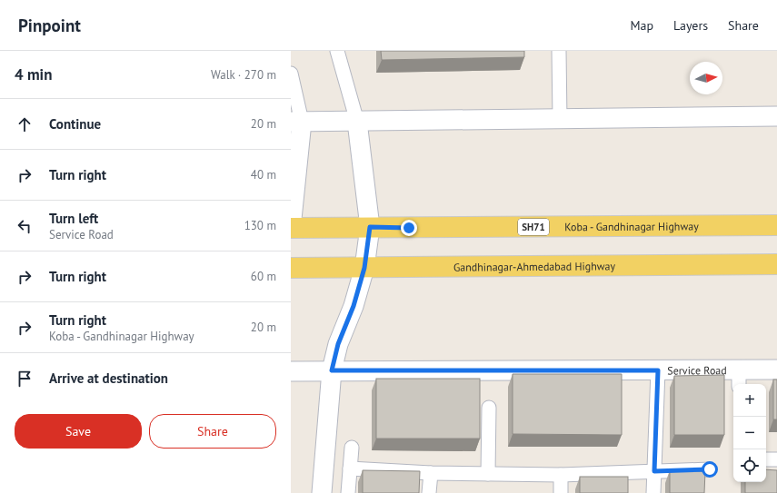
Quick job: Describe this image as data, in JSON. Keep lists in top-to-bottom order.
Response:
{
  "streets": {
    "main road": ["Koba - Gandhinagar Highway", "SH71", "Gandhinagar-Ahmedabad Highway"],
    "street": ["Service Road"]
  },
  "north": "right",
  "page": {
    "header": "Pinpoint",
    "nav": ["Map", "Layers", "Share"],
    "heading": ["4 min", "Walk · 270 m"],
    "list": [
      ["Continue", "20 m"],
      ["Turn right", "40 m"],
      ["Turn left", "Service Road", "130 m"],
      ["Turn right", "60 m"],
      ["Turn right", "Koba - Gandhinagar Highway", "20 m"],
      "Arrive at destination"
    ],
    "map_buttons": ["+", "−"],
    "buttons": ["Save", "Share"]
  }
}
